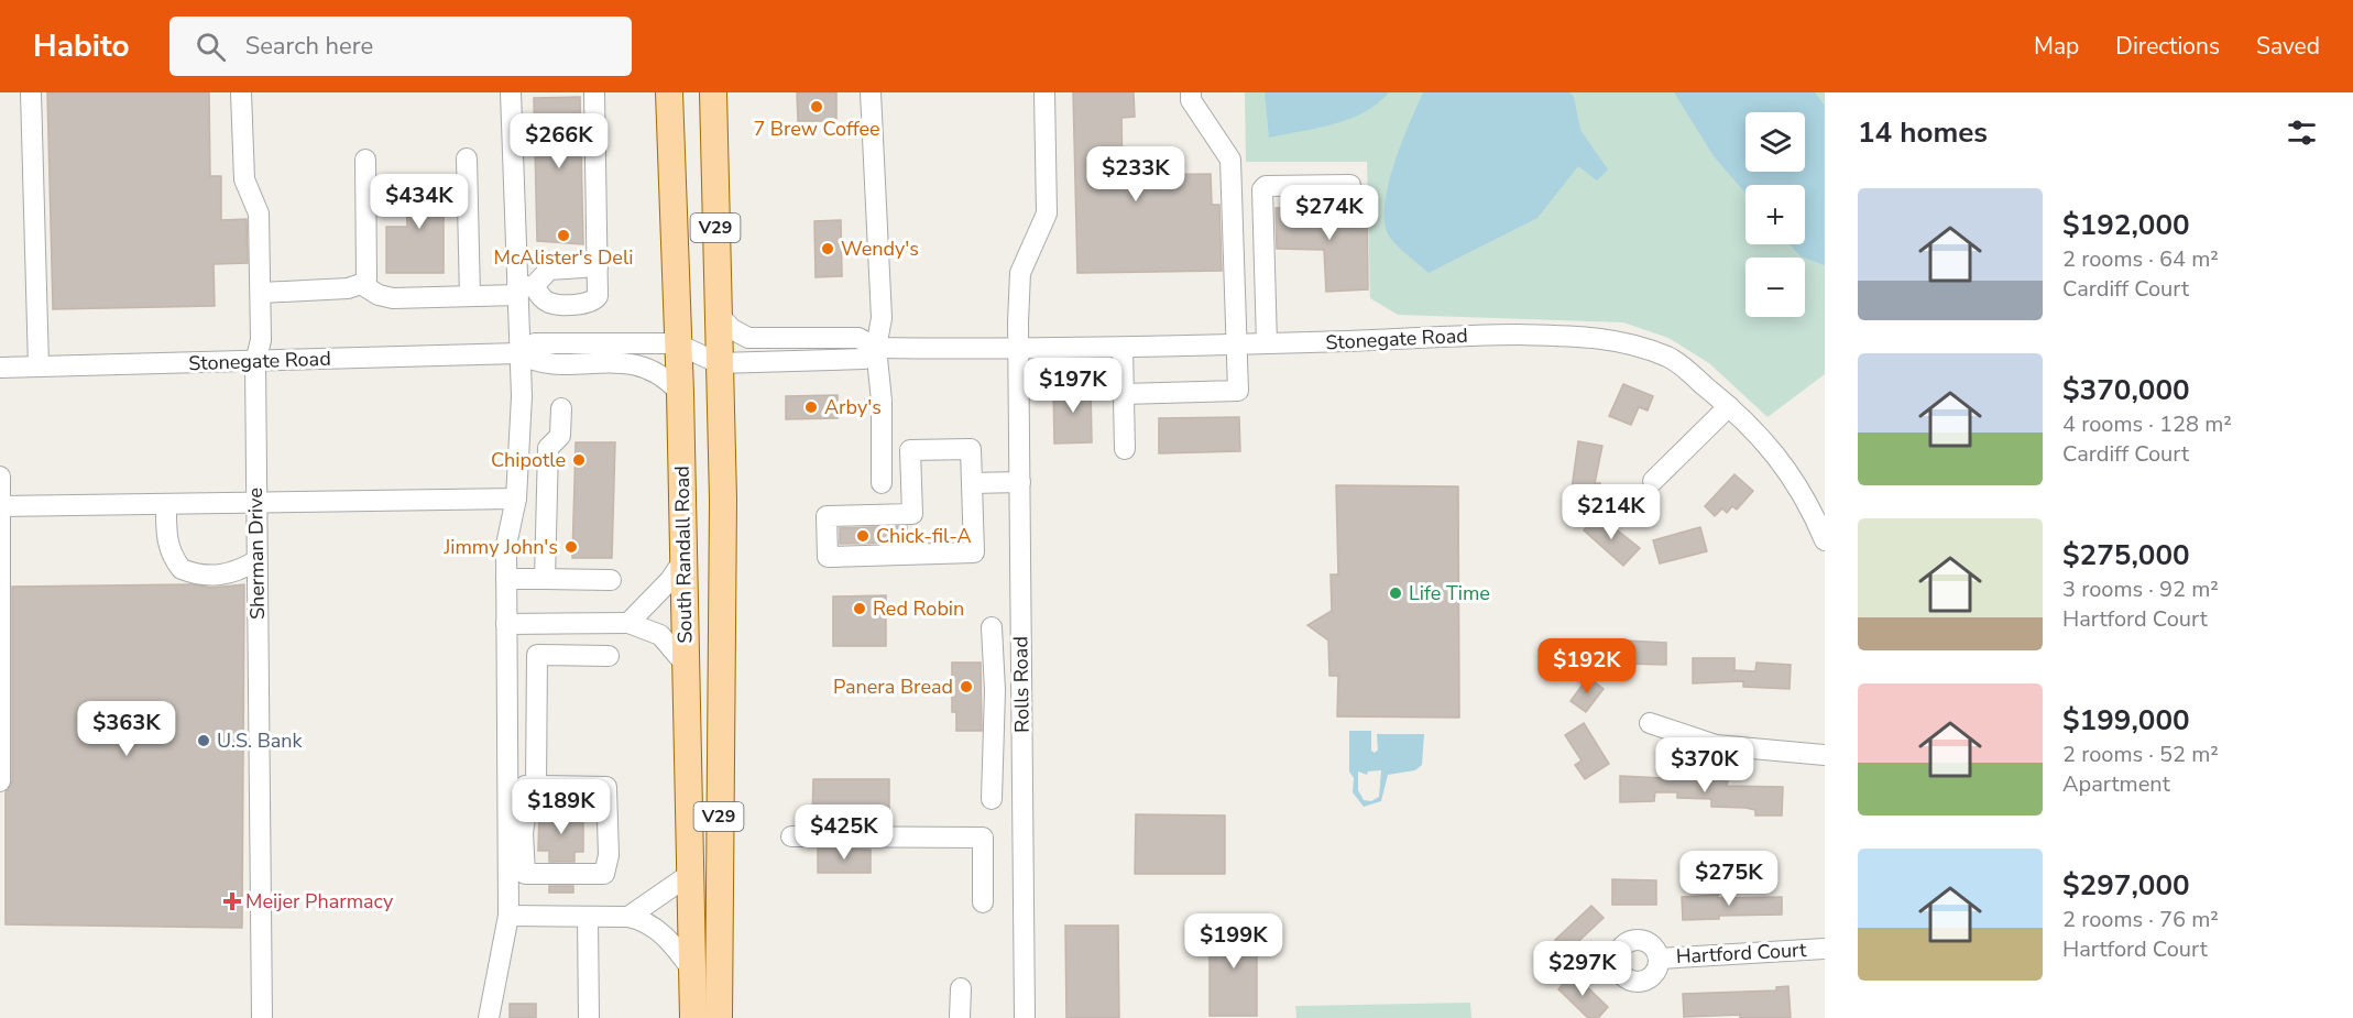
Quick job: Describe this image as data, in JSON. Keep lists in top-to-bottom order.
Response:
{
  "streets": {
    "main road": ["V29", "South Randall Road"],
    "street": [
      "Stonegate Road",
      "Sherman Drive",
      "Rolls Road",
      "Hartford Court"
    ]
  },
  "crossings": [
    ["Stonegate Road", "Sherman Drive"],
    ["Stonegate Road", "South Randall Road"],
    ["Stonegate Road", "Rolls Road"]
  ],
  "places": {
    "other": [
      "7 Brew Coffee",
      "McAlister's Deli",
      "Wendy's",
      "Arby's",
      "Chipotle",
      "Chick-fil-A",
      "Jimmy John's",
      "Life Time",
      "Red Robin",
      "Panera Bread",
      "U.S. Bank"
    ],
    "health": ["Meijer Pharmacy"]
  },
  "page": {
    "header": "Habito",
    "search": "Search here",
    "nav": ["Map", "Directions", "Saved"],
    "heading": "14 homes",
    "map_buttons": ["+", "−"],
    "price": [
      "$266K",
      "$233K",
      "$434K",
      "$274K",
      "$197K",
      "$214K",
      "$192K",
      "$363K",
      "$370K",
      "$189K",
      "$425K",
      "$275K",
      "$199K",
      "$297K"
    ],
    "list": [
      {
        "name": "$192,000",
        "note": "2 rooms · 64 m² · Cardiff Court"
      },
      {
        "name": "$370,000",
        "note": "4 rooms · 128 m² · Cardiff Court"
      },
      {
        "name": "$275,000",
        "note": "3 rooms · 92 m² · Hartford Court"
      },
      {
        "name": "$199,000",
        "note": "2 rooms · 52 m² · Apartment"
      },
      {
        "name": "$297,000",
        "note": "2 rooms · 76 m² · Hartford Court"
      }
    ]
  }
}
